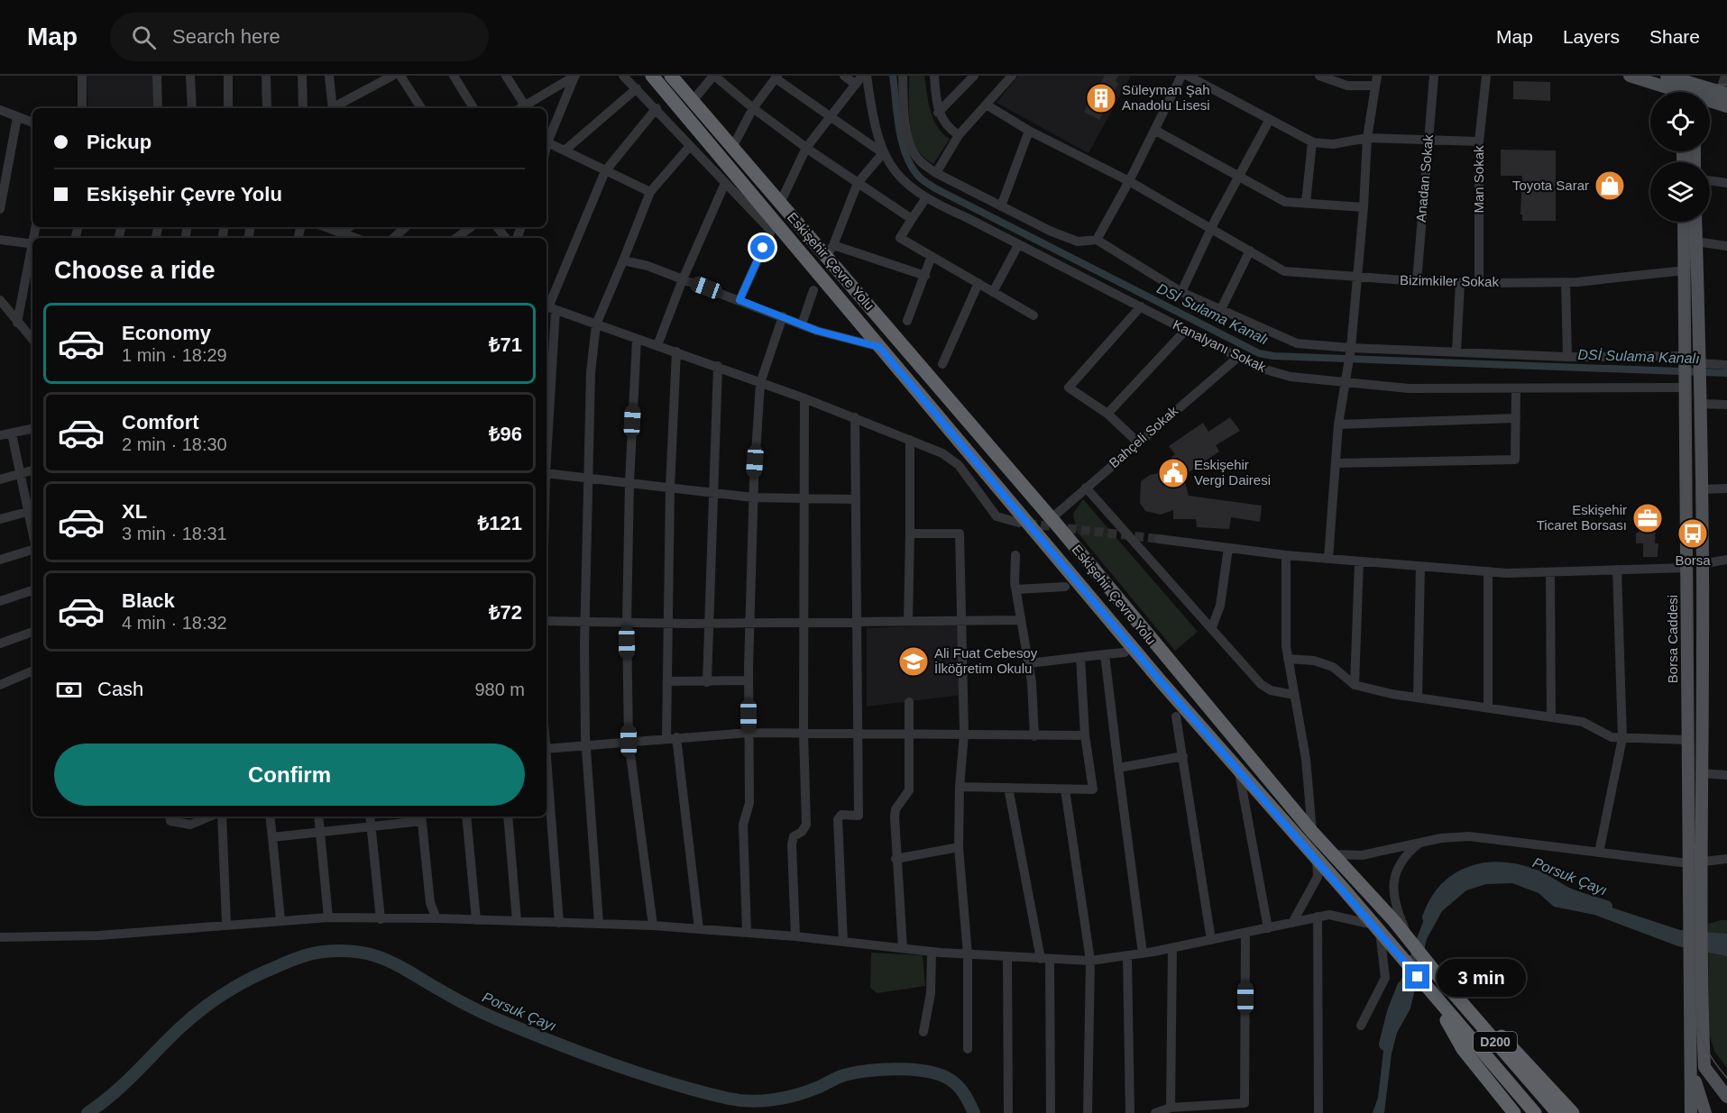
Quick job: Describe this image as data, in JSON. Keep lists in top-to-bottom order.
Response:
{
  "streets": {
    "highway": ["Eskişehir Çevre Yolu", "D200"],
    "main road": ["Borsa Caddesi"],
    "street": [
      "Anadan Sokak",
      "Man Sokak",
      "Bizimkiler Sokak",
      "Kanalyanı Sokak",
      "Bahçeli Sokak"
    ]
  },
  "crossings": [
    ["Anadan Sokak", "Bizimkiler Sokak"],
    ["Man Sokak", "Bizimkiler Sokak"],
    ["Eskişehir Çevre Yolu", "Bahçeli Sokak"],
    ["Bizimkiler Sokak", "Borsa Caddesi"],
    ["Kanalyanı Sokak", "Bahçeli Sokak"],
    ["Kanalyanı Sokak", "Borsa Caddesi"]
  ],
  "water": ["DSİ Sulama Kanalı", "Porsuk Çayı"],
  "places": {
    "building": ["Süleyman Şah Anadolu Lisesi"],
    "shop": ["Toyota Sarar"],
    "public building": ["Eskişehir Vergi Dairesi"],
    "office": ["Eskişehir Ticaret Borsası"],
    "bus stop": ["Borsa"],
    "school or university": ["Ali Fuat Cebesoy İlköğretim Okulu"]
  },
  "page": {
    "header": "Map",
    "search": "Search here",
    "nav": ["Map", "Layers", "Share"],
    "banner": ["Pickup", "Eskişehir Çevre Yolu"],
    "heading": "Choose a ride",
    "list": [
      {
        "name": "Economy",
        "note": "1 min · 18:29",
        "value": "₺71"
      },
      {
        "name": "Comfort",
        "note": "2 min · 18:30",
        "value": "₺96"
      },
      {
        "name": "XL",
        "note": "3 min · 18:31",
        "value": "₺121"
      },
      {
        "name": "Black",
        "note": "4 min · 18:32",
        "value": "₺72"
      }
    ],
    "pay": ["Cash", "980 m"],
    "buttons": "Confirm",
    "bubble": "3 min"
  }
}
